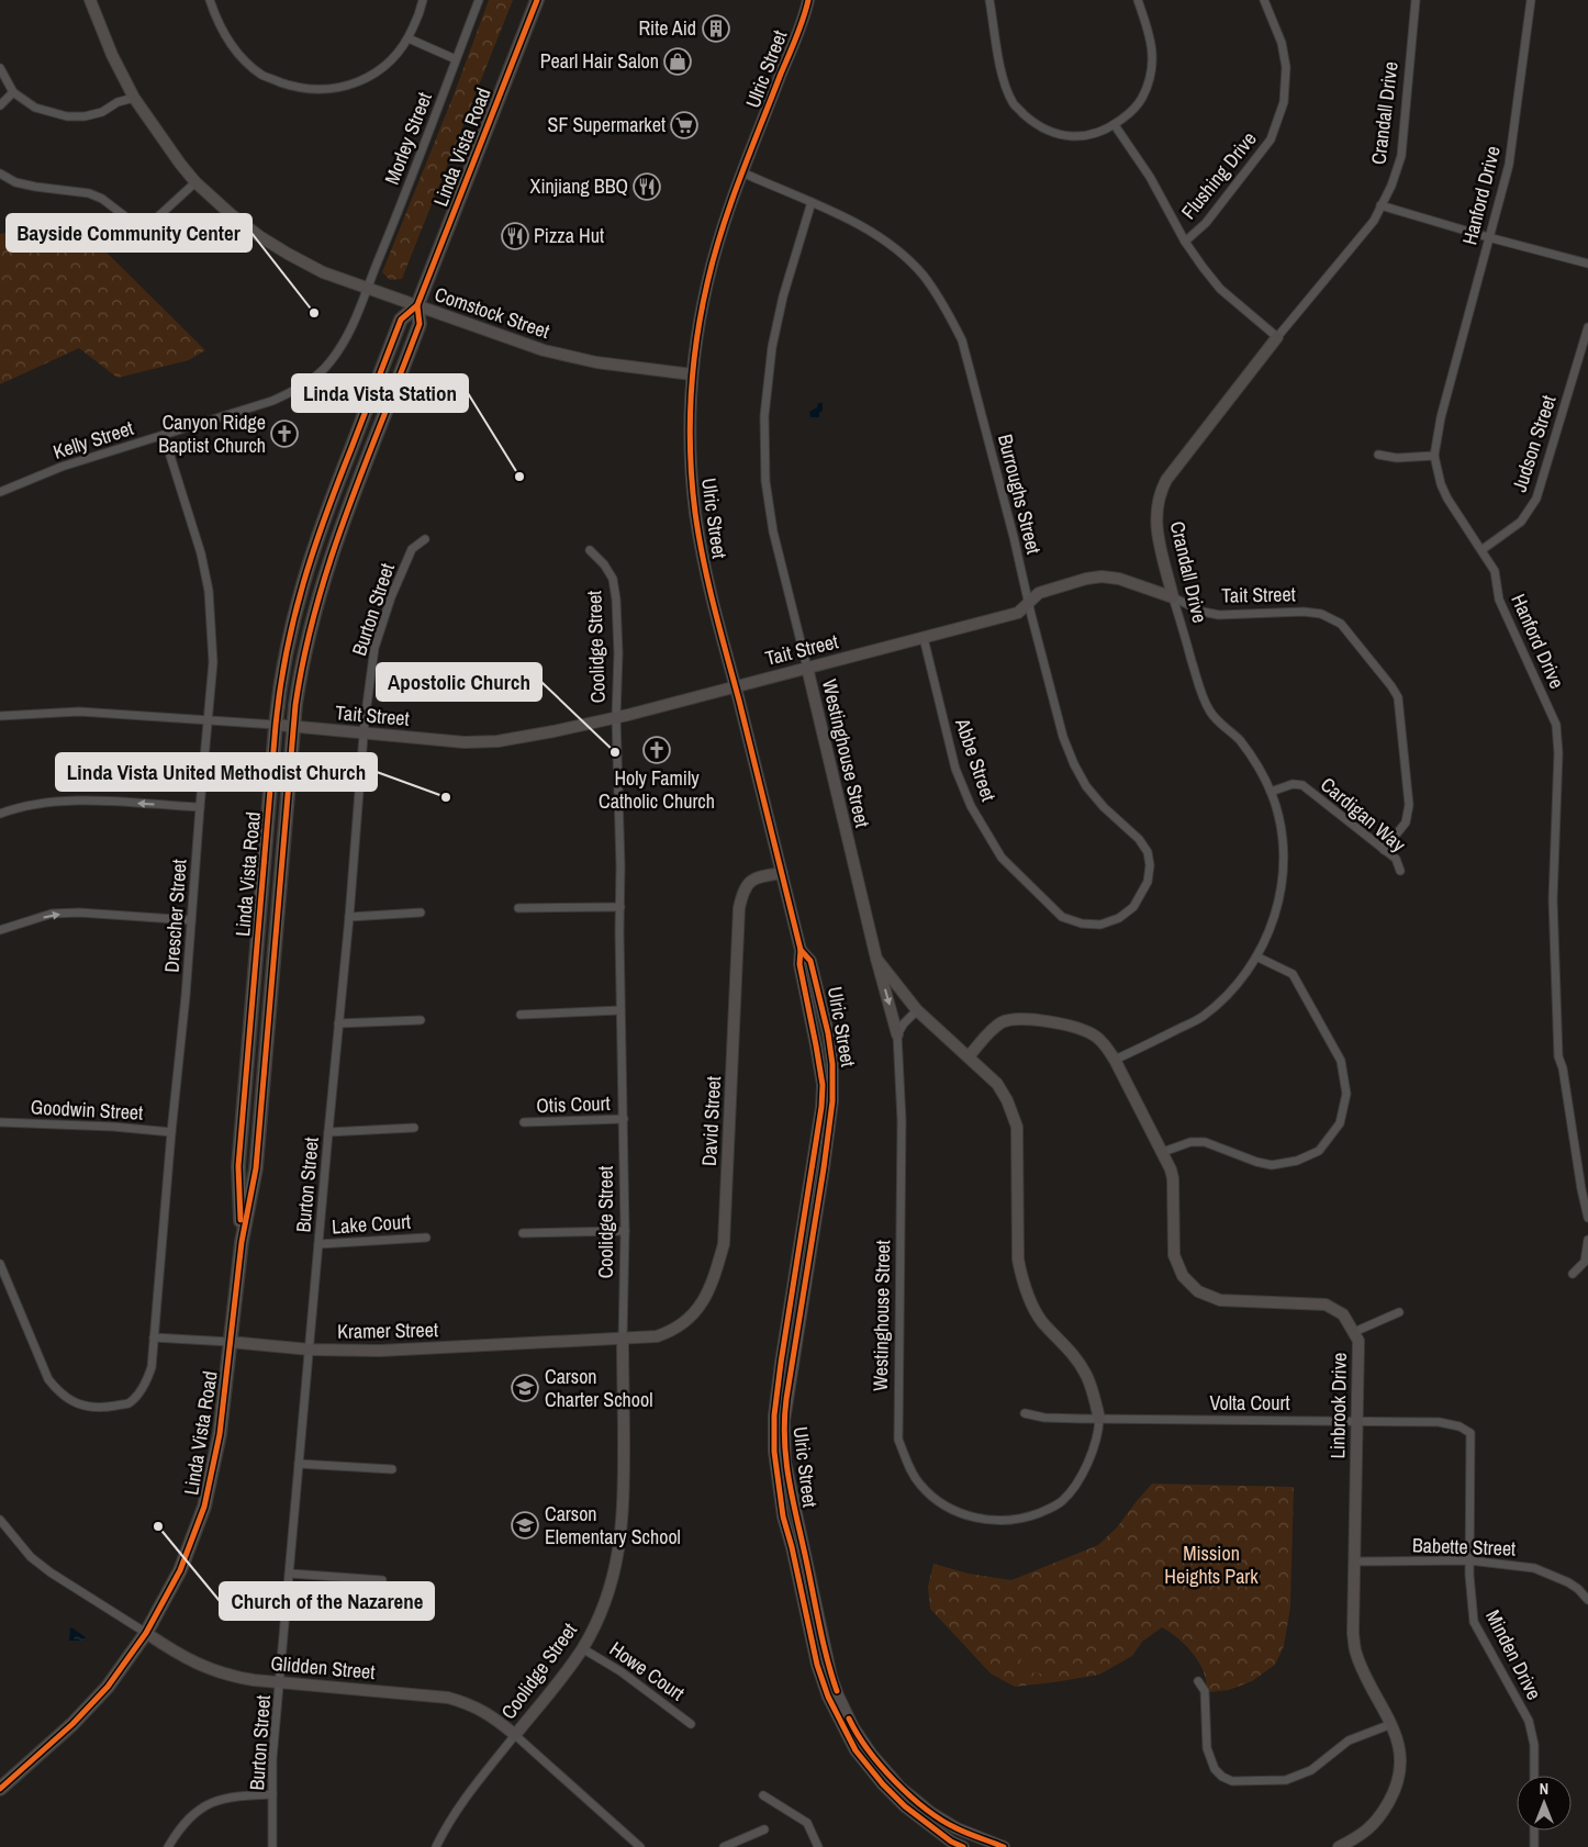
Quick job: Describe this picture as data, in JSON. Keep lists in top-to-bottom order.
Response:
{
  "streets": {
    "main road": ["Linda Vista Road"],
    "street": [
      "Ulric Street",
      "Crandall Drive",
      "Morley Street",
      "Flushing Drive",
      "Hanford Drive",
      "Comstock Street",
      "Kelly Street",
      "Judson Street",
      "Burroughs Street",
      "Tait Street",
      "Burton Street",
      "Coolidge Street",
      "Westinghouse Street",
      "Abbe Street",
      "Cardigan Way",
      "Drescher Street",
      "Otis Court",
      "Goodwin Street",
      "David Street",
      "Lake Court",
      "Kramer Street",
      "Volta Court",
      "Linbrook Drive",
      "Babette Street",
      "Minden Drive",
      "Glidden Street",
      "Howe Court"
    ]
  },
  "crossings": [
    ["Ulric Street", "Comstock Street"],
    ["Ulric Street", "Burroughs Street"],
    ["Ulric Street", "Tait Street"],
    ["Ulric Street", "David Street"],
    ["Crandall Drive", "Tait Street"],
    ["Crandall Drive", "Cardigan Way"],
    ["Crandall Drive", "Linbrook Drive"],
    ["Morley Street", "Comstock Street"],
    ["Morley Street", "Kelly Street"],
    ["Linda Vista Road", "Comstock Street"],
    ["Linda Vista Road", "Tait Street"],
    ["Linda Vista Road", "Kramer Street"],
    ["Linda Vista Road", "Glidden Street"],
    ["Hanford Drive", "Judson Street"],
    ["Comstock Street", "Kelly Street"],
    ["Kelly Street", "Drescher Street"],
    ["Burroughs Street", "Tait Street"],
    ["Burroughs Street", "Westinghouse Street"],
    ["Burroughs Street", "Abbe Street"],
    ["Tait Street", "Burton Street"],
    ["Tait Street", "Coolidge Street"],
    ["Tait Street", "Westinghouse Street"],
    ["Tait Street", "Abbe Street"],
    ["Tait Street", "Cardigan Way"],
    ["Tait Street", "Drescher Street"],
    ["Burton Street", "Lake Court"],
    ["Burton Street", "Kramer Street"],
    ["Burton Street", "Glidden Street"],
    ["Coolidge Street", "Otis Court"],
    ["Coolidge Street", "David Street"],
    ["Coolidge Street", "Kramer Street"],
    ["Coolidge Street", "Glidden Street"],
    ["Coolidge Street", "Howe Court"],
    ["Westinghouse Street", "Volta Court"],
    ["Drescher Street", "Goodwin Street"],
    ["Drescher Street", "Kramer Street"],
    ["David Street", "Kramer Street"],
    ["Volta Court", "Linbrook Drive"],
    ["Volta Court", "Minden Drive"],
    ["Linbrook Drive", "Babette Street"],
    ["Babette Street", "Minden Drive"]
  ],
  "parks": ["Mission Heights Park"],
  "places": {
    "building": ["Rite Aid"],
    "shop": ["Pearl Hair Salon"],
    "supermarket": ["SF Supermarket"],
    "restaurant": ["Xinjiang BBQ", "Pizza Hut"],
    "other": [
      "Bayside Community Center",
      "Linda Vista Station",
      "Apostolic Church",
      "Linda Vista United Methodist Church",
      "Church of the Nazarene"
    ],
    "church": ["Canyon Ridge Baptist Church", "Holy Family Catholic Church"],
    "school or university": ["Carson Charter School", "Carson Elementary School"]
  },
  "north": "top"
}
